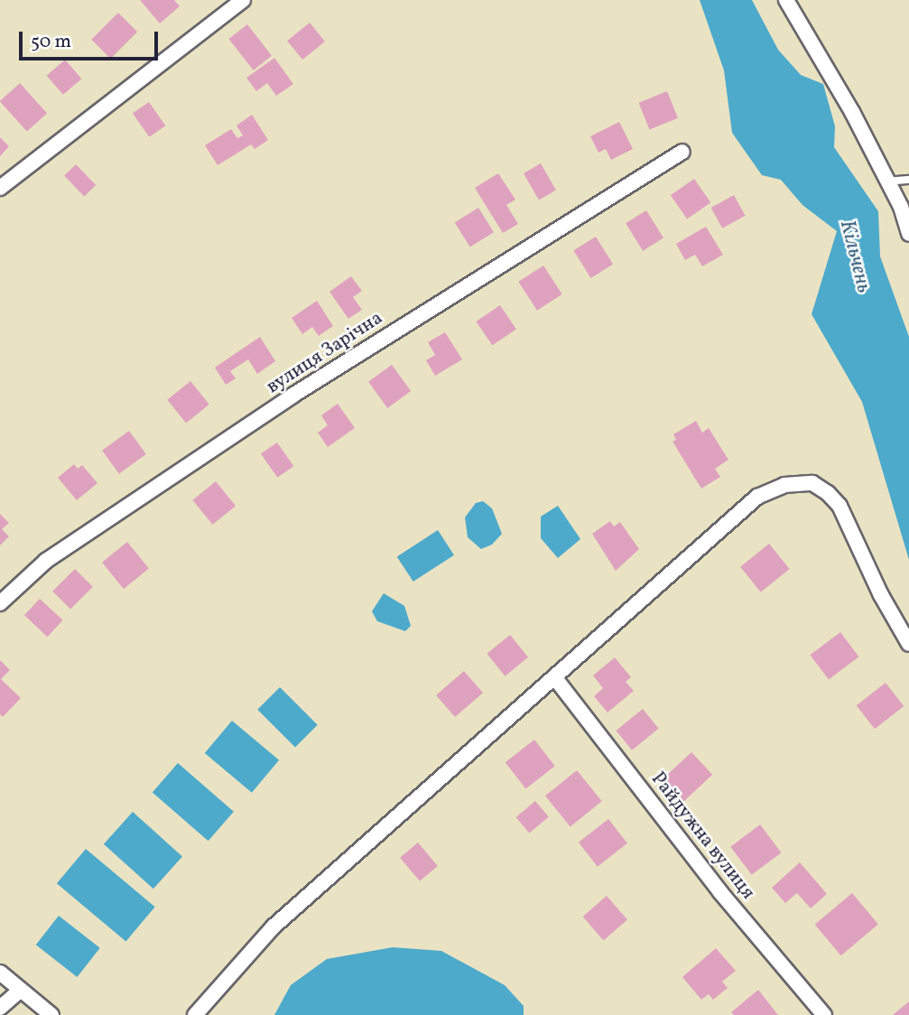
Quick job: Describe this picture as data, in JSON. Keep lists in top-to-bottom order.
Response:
{
  "streets": {
    "street": ["вулиця Зарічна", "Райдужна вулиця"]
  },
  "water": ["Кільчень"],
  "scale_bar": "50 m"
}
